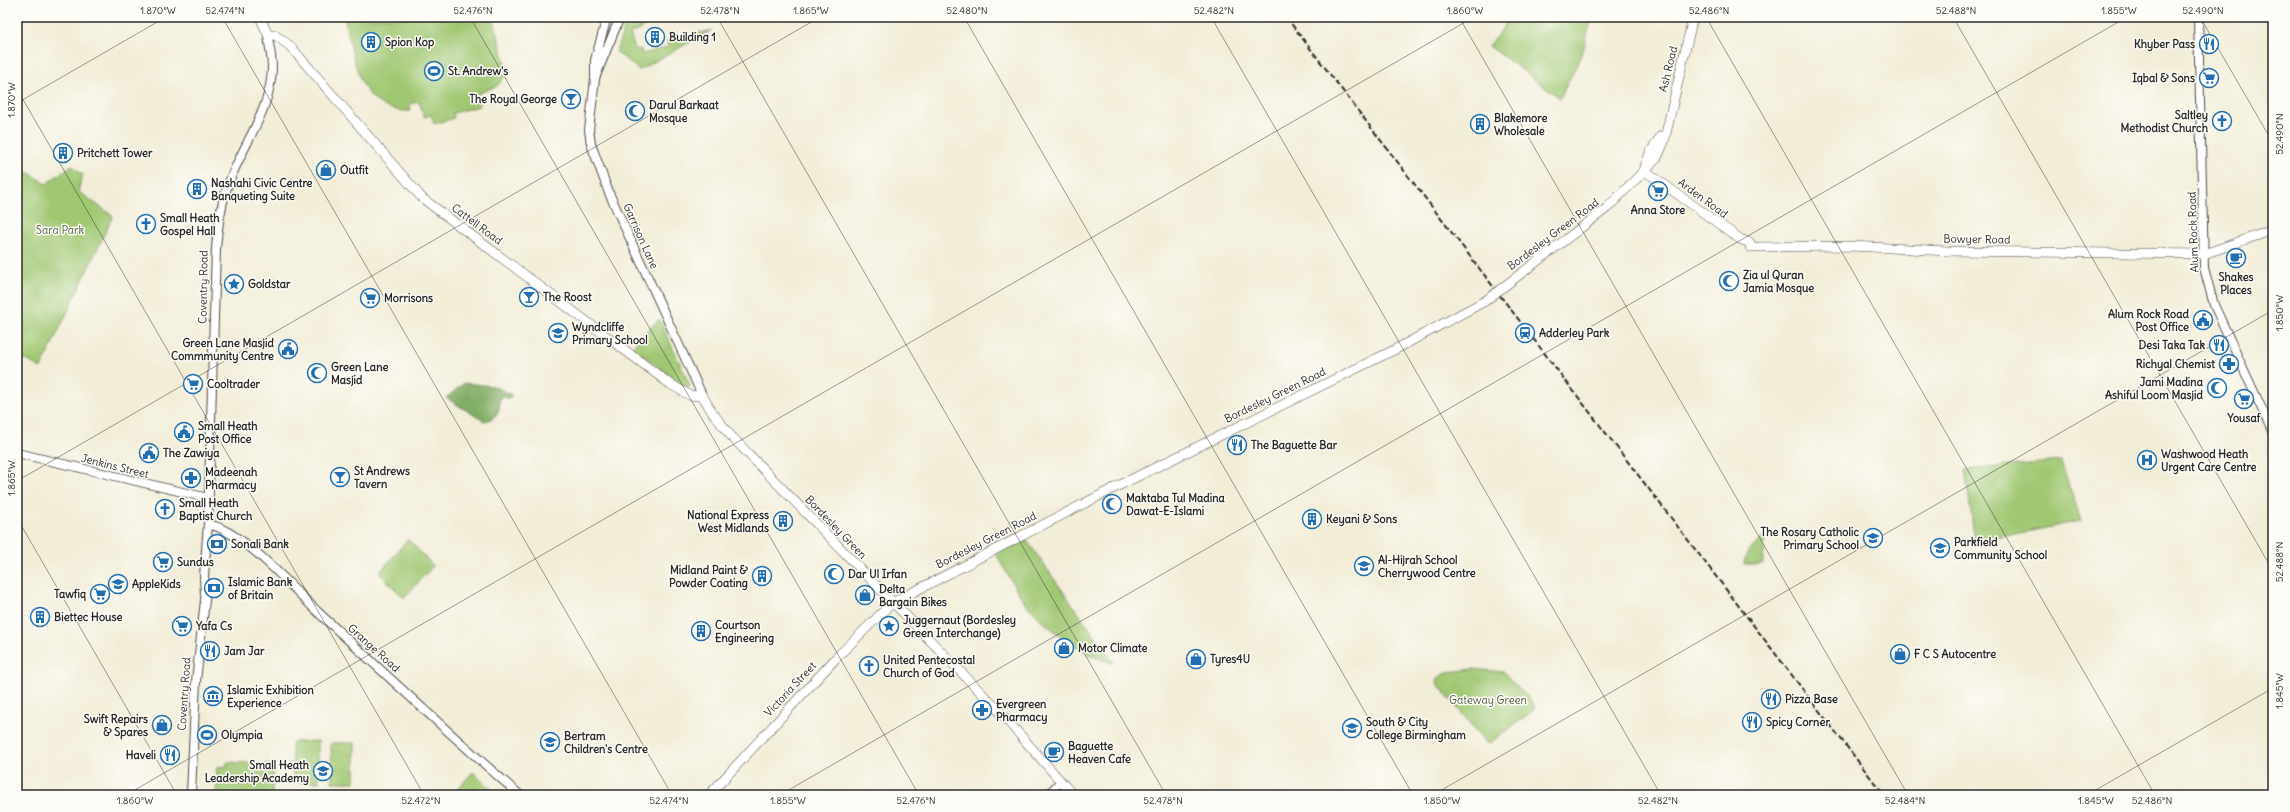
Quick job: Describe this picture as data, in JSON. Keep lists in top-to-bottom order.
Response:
{
  "streets": {
    "main road": [
      "Ash Road",
      "Arden Road",
      "Cattell Road",
      "Bordesley Green Road",
      "Bowyer Road",
      "Coventry Road",
      "Bordesley Green",
      "Victoria Street"
    ],
    "street": [
      "Alum Rock Road",
      "Garrison Lane",
      "Jenkins Street",
      "Grange Road"
    ]
  },
  "crossings": [
    ["Ash Road", "Arden Road"],
    ["Ash Road", "Bordesley Green Road"],
    ["Arden Road", "Bordesley Green Road"],
    ["Arden Road", "Bowyer Road"],
    ["Cattell Road", "Garrison Lane"],
    ["Cattell Road", "Coventry Road"],
    ["Cattell Road", "Bordesley Green"],
    ["Alum Rock Road", "Bowyer Road"],
    ["Bordesley Green Road", "Bordesley Green"],
    ["Bordesley Green Road", "Victoria Street"],
    ["Garrison Lane", "Bordesley Green"],
    ["Coventry Road", "Jenkins Street"],
    ["Coventry Road", "Grange Road"],
    ["Bordesley Green", "Victoria Street"]
  ],
  "parks": ["Sara Park", "Gateway Green"],
  "places": {
    "building": [
      "Building 1",
      "Spion Kop",
      "Blakemore Wholesale",
      "Pritchett Tower",
      "Nashahi Civic Centre Banqueting Suite",
      "Keyani & Sons",
      "National Express West Midlands",
      "Midland Paint & Powder Coating",
      "Biettec House",
      "Courtson Engineering"
    ],
    "restaurant": [
      "Khyber Pass",
      "Desi Taka Tak",
      "The Baguette Bar",
      "Jam Jar",
      "Pizza Base",
      "Spicy Corner",
      "Haveli"
    ],
    "sports": ["St. Andrew's", "Olympia"],
    "supermarket": [
      "Iqbal & Sons",
      "Anna Store",
      "Morrisons",
      "Cooltrader",
      "Yousaf",
      "Sundus",
      "Tawfiq",
      "Yafa Cs"
    ],
    "bar": ["The Royal George", "The Roost", "St Andrews Tavern"],
    "mosque": [
      "Darul Barkaat Mosque",
      "Zia ul Quran Jamia Mosque",
      "Green Lane Masjid",
      "Jami Madina Ashiful Loom Masjid",
      "Maktaba Tul Madina Dawat-E-Islami",
      "Dar Ul Irfan"
    ],
    "church": [
      "Saltley Methodist Church",
      "Small Heath Gospel Hall",
      "Small Heath Baptist Church",
      "United Pentecostal Church of God"
    ],
    "shop": [
      "Outfit",
      "Delta Bargain Bikes",
      "Motor Climate",
      "F C S Autocentre",
      "Tyres4U",
      "Swift Repairs & Spares"
    ],
    "cafe": ["Shakes Places", "Baguette Heaven Cafe"],
    "place": ["Goldstar", "Juggernaut (Bordesley Green Interchange)"],
    "public building": [
      "Alum Rock Road Post Office",
      "Green Lane Masjid Commmunity Centre",
      "Small Heath Post Office",
      "The Zawiya"
    ],
    "school or university": [
      "Wyndcliffe Primary School",
      "The Rosary Catholic Primary School",
      "Parkfield Community School",
      "Al-Hijrah School Cherrywood Centre",
      "AppleKids",
      "South & City College Birmingham",
      "Bertram Children's Centre",
      "Small Heath Leadership Academy"
    ],
    "station": ["Adderley Park"],
    "pharmacy": ["Richyal Chemist", "Madeenah Pharmacy", "Evergreen Pharmacy"],
    "hospital": ["Washwood Heath Urgent Care Centre"],
    "bank": ["Sonali Bank", "Islamic Bank of Britain"],
    "museum": ["Islamic Exhibition Experience"]
  },
  "coordinates": [
    "1.870°W",
    "52.474°N",
    "52.476°N",
    "52.478°N",
    "1.865°W",
    "52.480°N",
    "52.482°N",
    "1.860°W",
    "52.486°N",
    "52.488°N",
    "1.855°W",
    "52.490°N",
    "1.850°W",
    "1.845°W",
    "52.472°N",
    "52.484°N"
  ]
}
